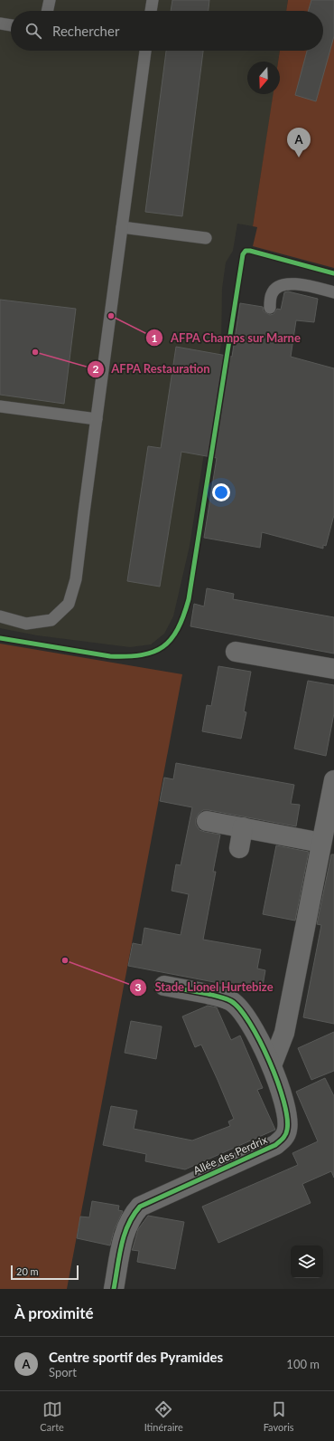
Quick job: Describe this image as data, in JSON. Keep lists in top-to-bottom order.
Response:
{
  "streets": {
    "street": ["Allée des Perdrix"]
  },
  "places": ["AFPA Champs sur Marne", "AFPA Restauration", "Stade Lionel Hurtebize"],
  "scale_bar": "20 m",
  "north": "bottom",
  "page": {
    "search": "Rechercher",
    "pins": "A",
    "scale": "20 m",
    "heading": "À proximité",
    "list": [
      {
        "mark": "A",
        "name": "Centre sportif des Pyramides",
        "note": "Sport",
        "value": "100 m"
      }
    ],
    "nav": ["Carte", "Itinéraire", "Favoris"]
  }
}
